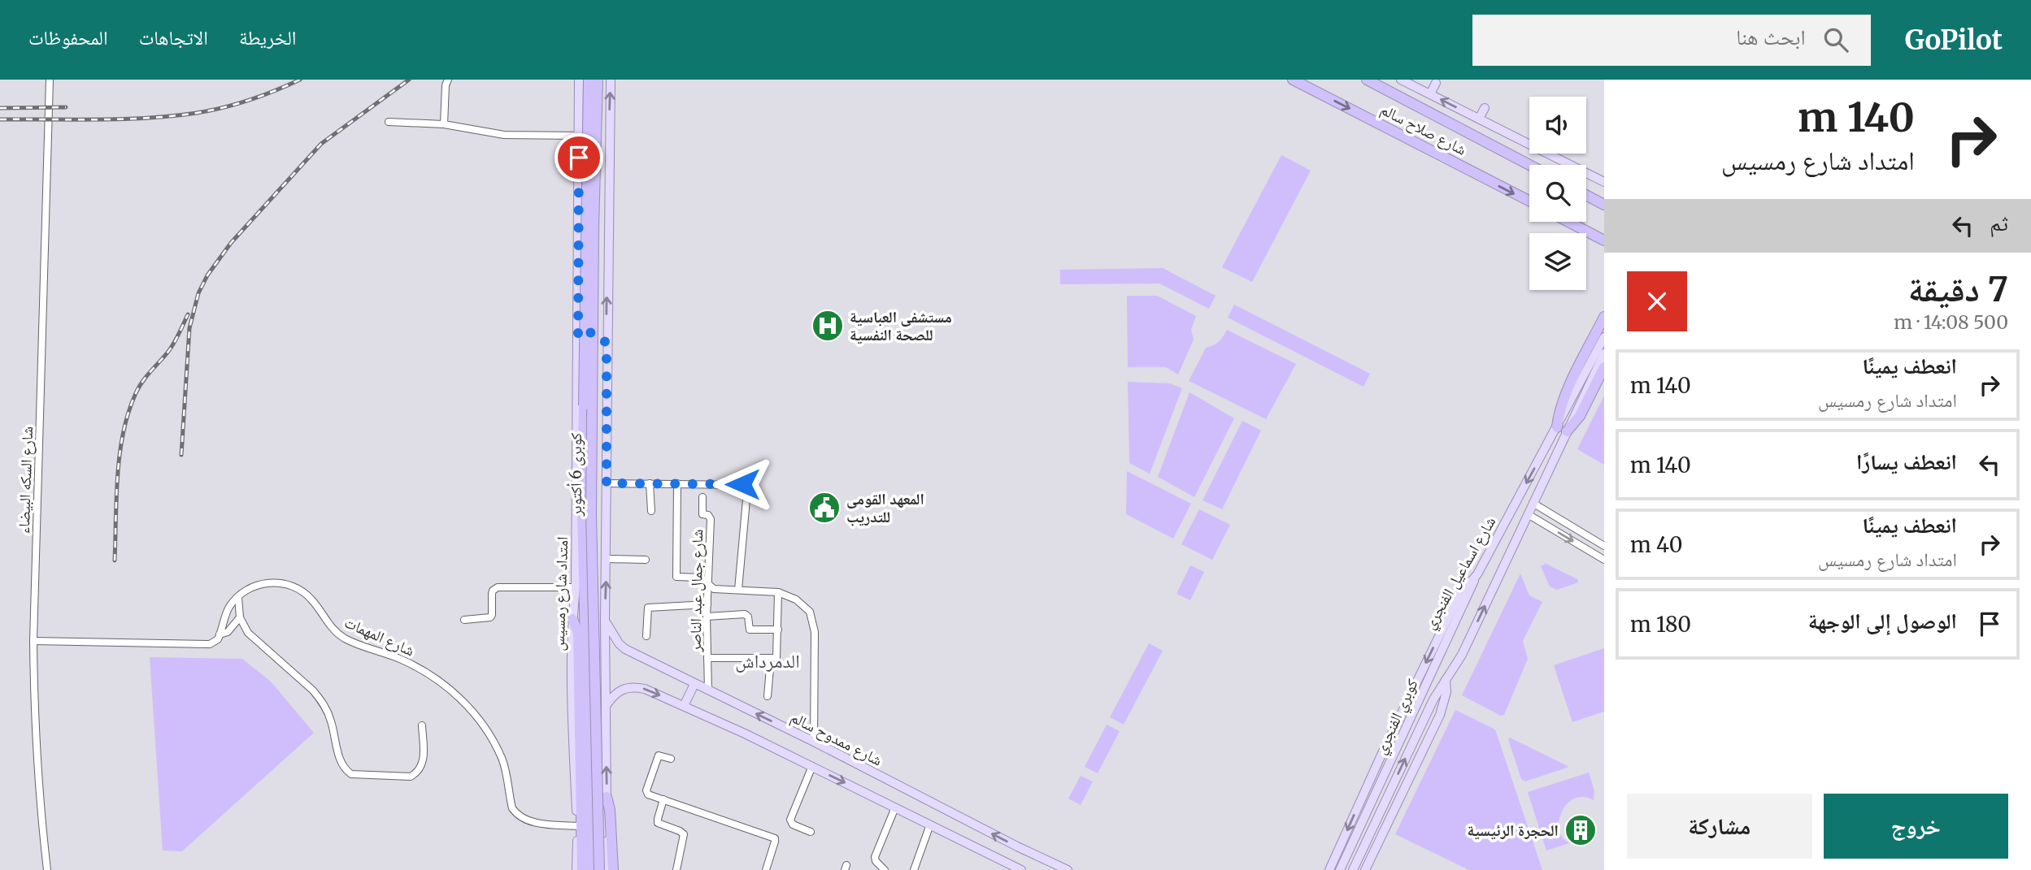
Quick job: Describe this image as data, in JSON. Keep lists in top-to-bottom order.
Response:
{
  "streets": {
    "highway": ["شارع صلاح سالم", "كوبرى 6 أكتوبر"],
    "main road": [
      "شارع اسماعيل الفنجري",
      "امتداد شارع رمسيس",
      "كوبري الفنجري",
      "شارع ممدوح سالم"
    ],
    "street": ["شارع السكه البيضاء", "شارع جمال عبد الناصر", "شارع المهمات"]
  },
  "crossings": [
    ["شارع اسماعيل الفنجري", "كوبري الفنجري"],
    ["شارع جمال عبد الناصر", "شارع ممدوح سالم"],
    ["امتداد شارع رمسيس", "شارع المهمات"]
  ],
  "districts": ["الدمرداش"],
  "places": {
    "hospital": ["مستشفى العباسية للصحة النفسية"],
    "public building": ["المعهد القومى للتدريب"],
    "building": ["الحجرة الرئيسية"]
  },
  "page": {
    "header": "GoPilot",
    "search": "ابحث هنا",
    "nav": ["الخريطة", "الاتجاهات", "المحفوظات"],
    "turn": ["140 m", "امتداد شارع رمسيس"],
    "then": "ثم",
    "heading": ["7 دقيقة", "500 m · 14:08"],
    "list": [
      {
        "name": "انعطف يمينًا",
        "note": "امتداد شارع رمسيس",
        "value": "140 m"
      },
      {
        "name": "انعطف يسارًا",
        "value": "140 m"
      },
      {
        "name": "انعطف يمينًا",
        "note": "امتداد شارع رمسيس",
        "value": "40 m"
      },
      {
        "name": "الوصول إلى الوجهة",
        "value": "180 m"
      }
    ],
    "buttons": ["خروج", "مشاركة"]
  }
}
